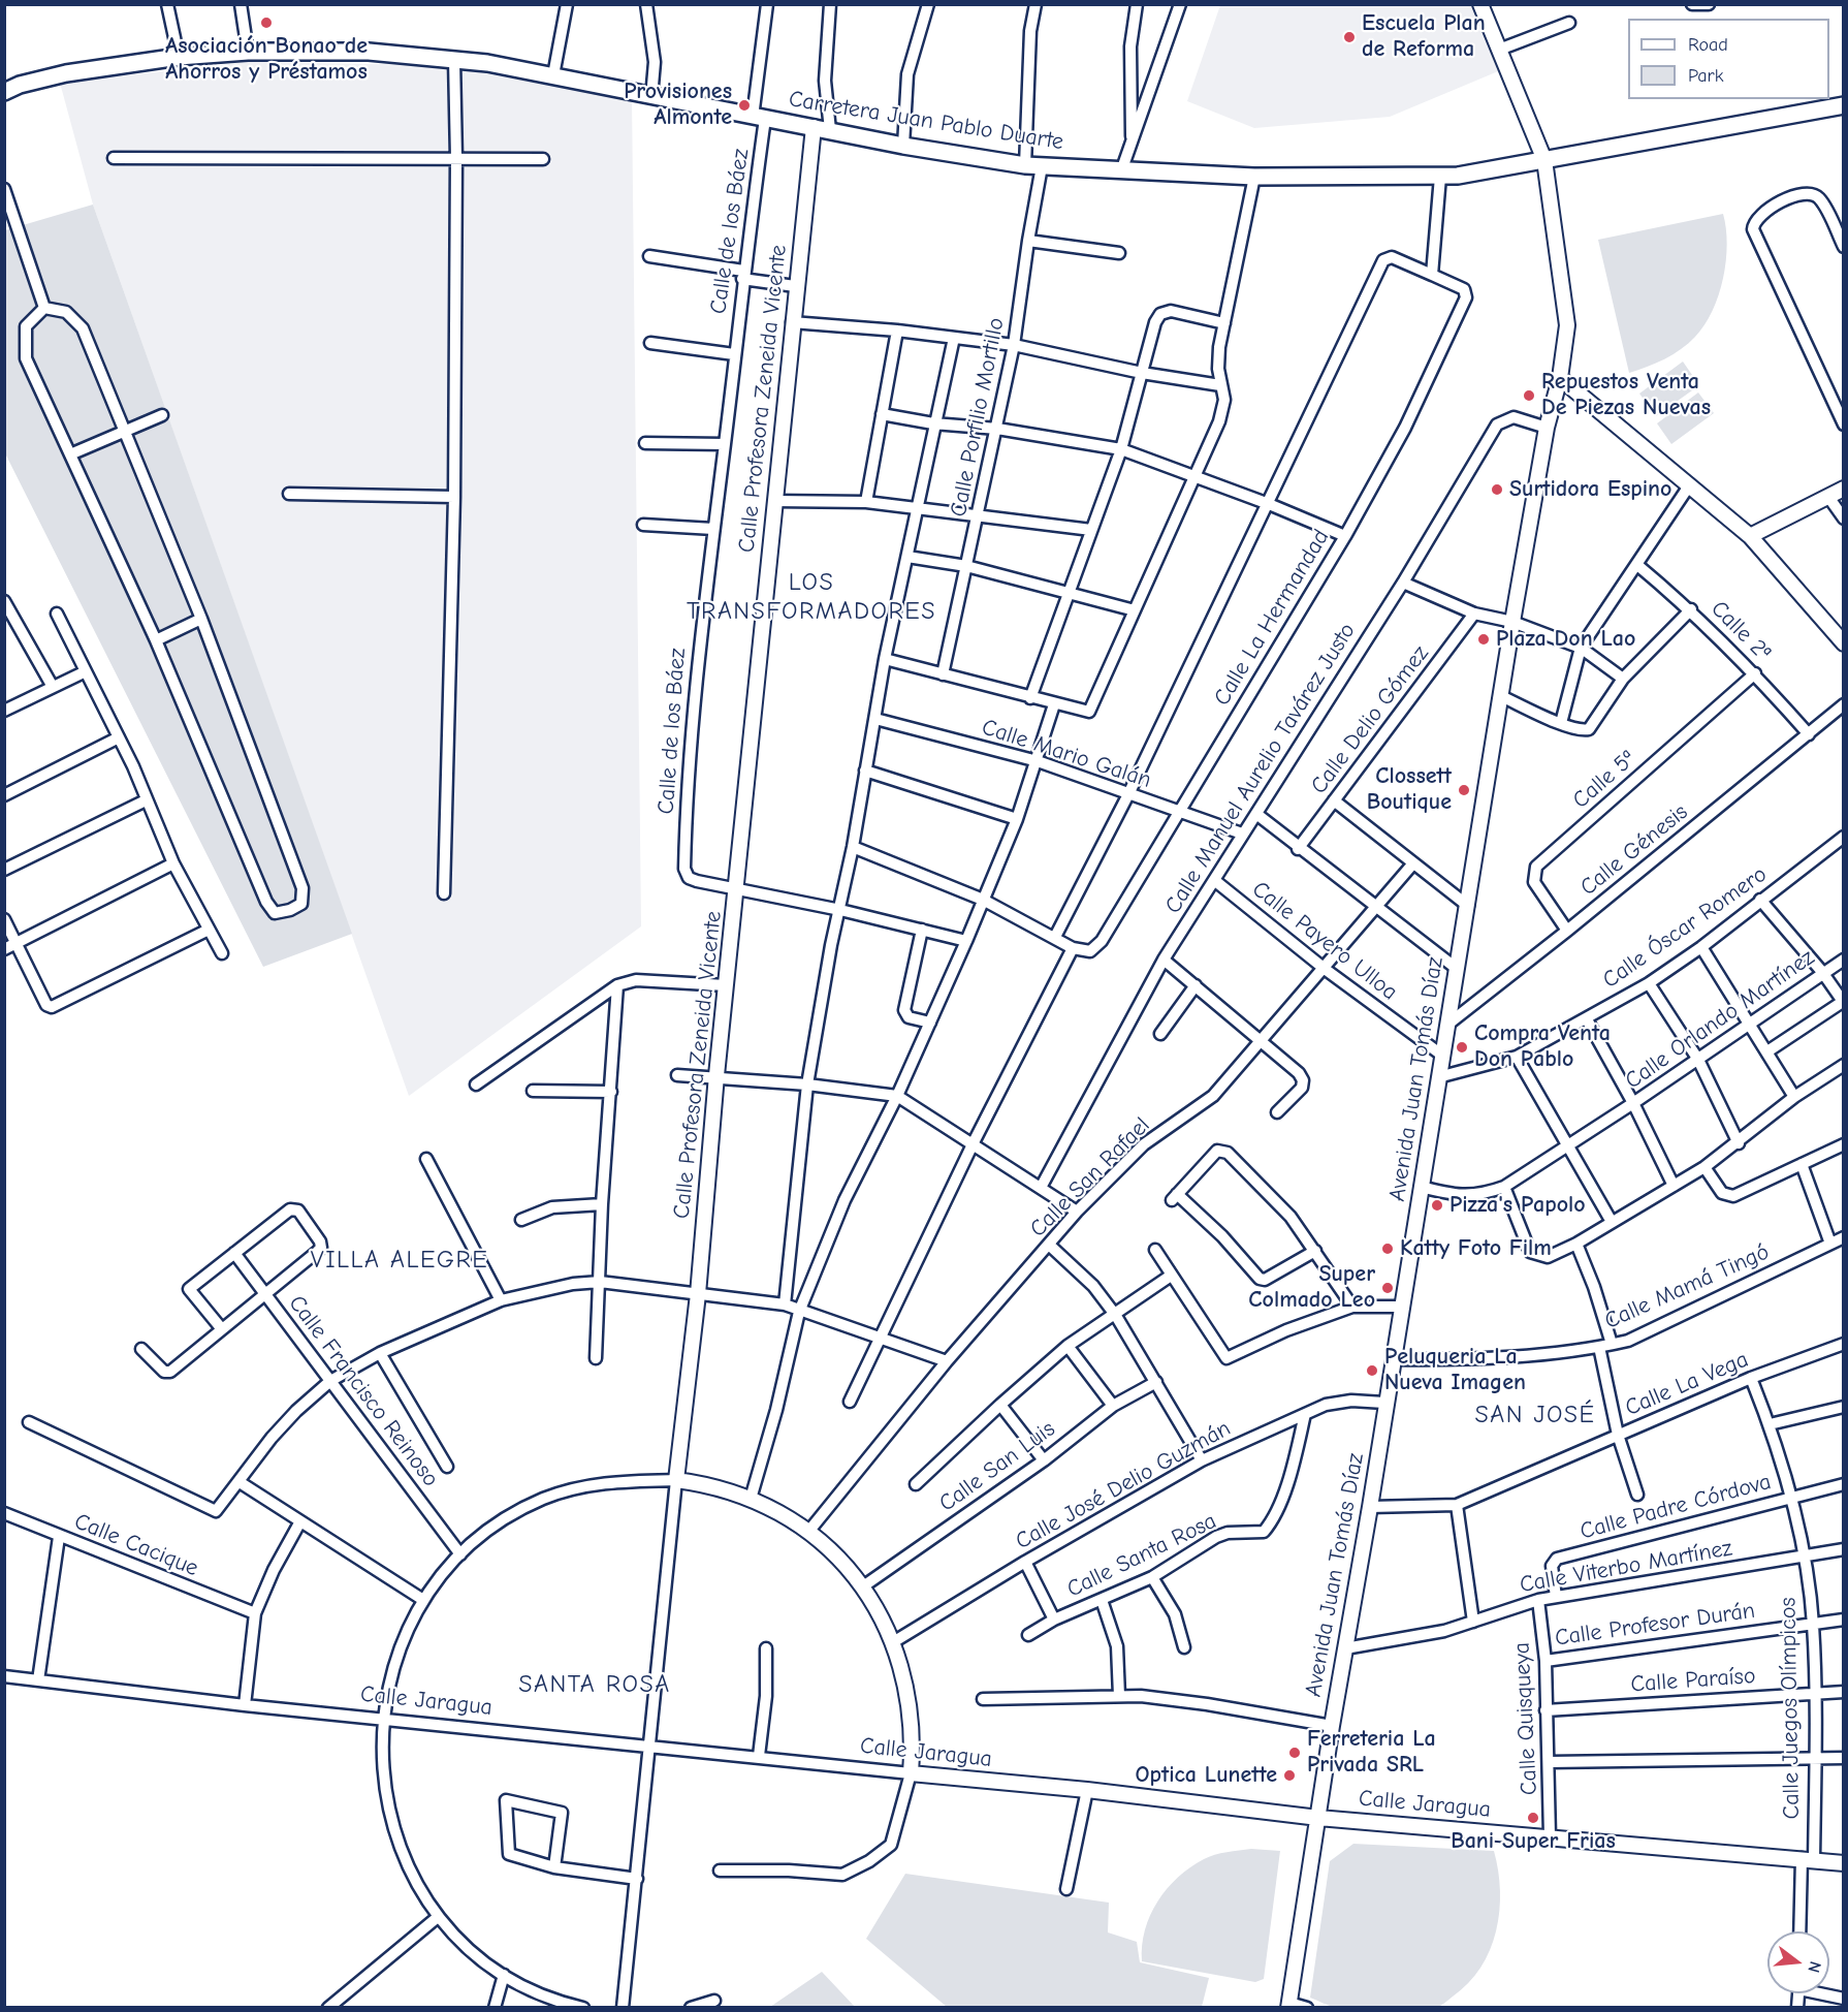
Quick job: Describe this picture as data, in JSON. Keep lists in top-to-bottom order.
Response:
{
  "streets": {
    "main road": ["Carretera Juan Pablo Duarte"],
    "street": [
      "Calle de los Báez",
      "Calle Profesora Zeneida Vicente",
      "Calle Porfilio Mortillo",
      "Calle La Hermandad",
      "Calle 2ª",
      "Calle Delio Gómez",
      "Calle Mario Galán",
      "Calle Manuel Aurelio Tavárez Justo",
      "Calle 5ª",
      "Calle Génesis",
      "Calle Óscar Romero",
      "Calle Payero Ulloa",
      "Calle Orlando Martínez",
      "Avenida Juan Tomás Díaz",
      "Calle San Rafael",
      "Calle Mamá Tingó",
      "Calle La Vega",
      "Calle Francisco Reinoso",
      "Calle San Luis",
      "Calle José Delio Guzmán",
      "Calle Padre Córdova",
      "Calle Cacique",
      "Calle Santa Rosa",
      "Calle Viterbo Martínez",
      "Calle Profesor Durán",
      "Calle Paraíso",
      "Calle Jaragua",
      "Calle Juegos Olímpicos",
      "Calle Quisqueya"
    ]
  },
  "crossings": [
    ["Carretera Juan Pablo Duarte", "Calle de los Báez"],
    ["Carretera Juan Pablo Duarte", "Calle Profesora Zeneida Vicente"],
    ["Carretera Juan Pablo Duarte", "Calle Porfilio Mortillo"],
    ["Carretera Juan Pablo Duarte", "Avenida Juan Tomás Díaz"],
    ["Calle de los Báez", "Calle Profesora Zeneida Vicente"],
    ["Calle Profesora Zeneida Vicente", "Calle Jaragua"],
    ["Calle La Hermandad", "Calle Mario Galán"],
    ["Calle 2ª", "Calle 5ª"],
    ["Calle 2ª", "Calle Génesis"],
    ["Calle Mario Galán", "Calle Manuel Aurelio Tavárez Justo"],
    ["Calle Manuel Aurelio Tavárez Justo", "Calle Payero Ulloa"],
    ["Calle Manuel Aurelio Tavárez Justo", "Avenida Juan Tomás Díaz"],
    ["Calle 5ª", "Calle Génesis"],
    ["Calle Génesis", "Avenida Juan Tomás Díaz"],
    ["Calle Óscar Romero", "Avenida Juan Tomás Díaz"],
    ["Calle Payero Ulloa", "Avenida Juan Tomás Díaz"],
    ["Calle Payero Ulloa", "Calle San Rafael"],
    ["Calle Orlando Martínez", "Avenida Juan Tomás Díaz"],
    ["Avenida Juan Tomás Díaz", "Calle Mamá Tingó"],
    ["Avenida Juan Tomás Díaz", "Calle La Vega"],
    ["Avenida Juan Tomás Díaz", "Calle José Delio Guzmán"],
    ["Avenida Juan Tomás Díaz", "Calle Viterbo Martínez"],
    ["Avenida Juan Tomás Díaz", "Calle Jaragua"],
    ["Calle La Vega", "Calle Juegos Olímpicos"],
    ["Calle José Delio Guzmán", "Calle Santa Rosa"],
    ["Calle Padre Córdova", "Calle Viterbo Martínez"],
    ["Calle Padre Córdova", "Calle Juegos Olímpicos"],
    ["Calle Viterbo Martínez", "Calle Juegos Olímpicos"],
    ["Calle Viterbo Martínez", "Calle Quisqueya"],
    ["Calle Profesor Durán", "Calle Juegos Olímpicos"],
    ["Calle Profesor Durán", "Calle Quisqueya"],
    ["Calle Paraíso", "Calle Juegos Olímpicos"],
    ["Calle Paraíso", "Calle Quisqueya"],
    ["Calle Jaragua", "Calle Juegos Olímpicos"],
    ["Calle Jaragua", "Calle Quisqueya"]
  ],
  "districts": [
    "LOS TRANSFORMADORES",
    "VILLA ALEGRE",
    "SAN JOSÉ",
    "SANTA ROSA"
  ],
  "places": [
    "Asociación Bonao de Ahorros y Préstamos",
    "Escuela Plan de Reforma",
    "Provisiones Almonte",
    "Repuestos Venta De Piezas Nuevas",
    "Surtidora Espino",
    "Plaza Don Lao",
    "Clossett Boutique",
    "Compra Venta Don Pablo",
    "Pizza's Papolo",
    "Katty Foto Film",
    "Super Colmado Leo",
    "Peluqueria La Nueva Imagen",
    "Ferreteria La Privada SRL",
    "Optica Lunette",
    "Bani Super Frias"
  ],
  "legend": ["Road", "Park"],
  "north": "right"
}
